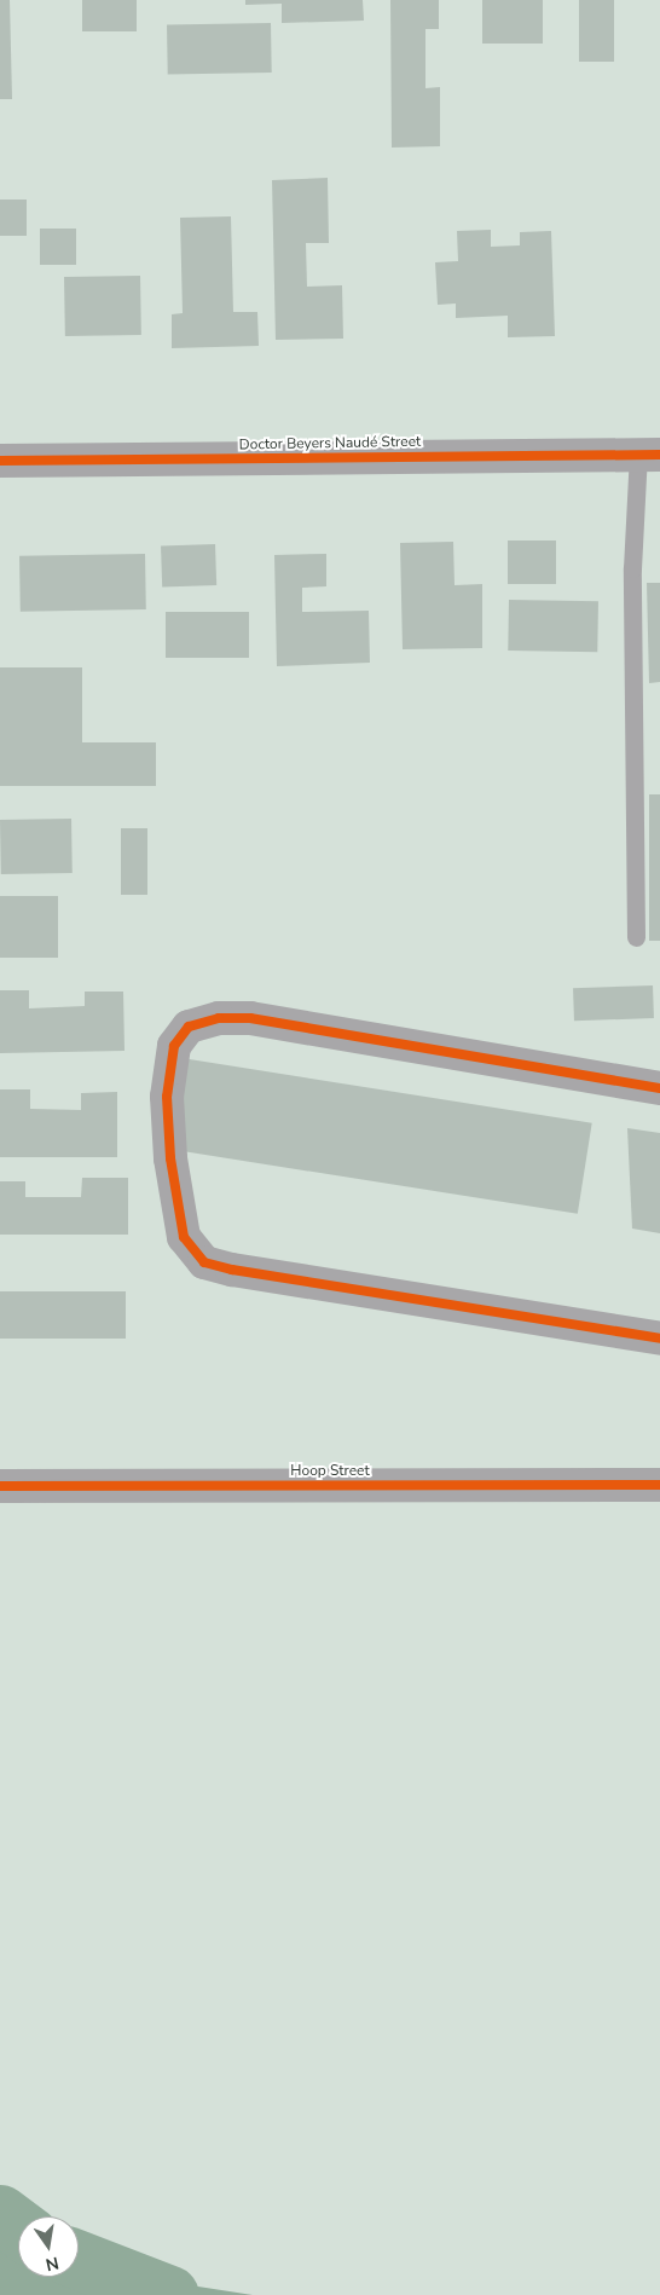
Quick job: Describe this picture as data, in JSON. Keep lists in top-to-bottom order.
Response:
{
  "streets": {
    "street": ["Doctor Beyers Naudé Street", "Hoop Street"]
  },
  "north": "bottom"
}
